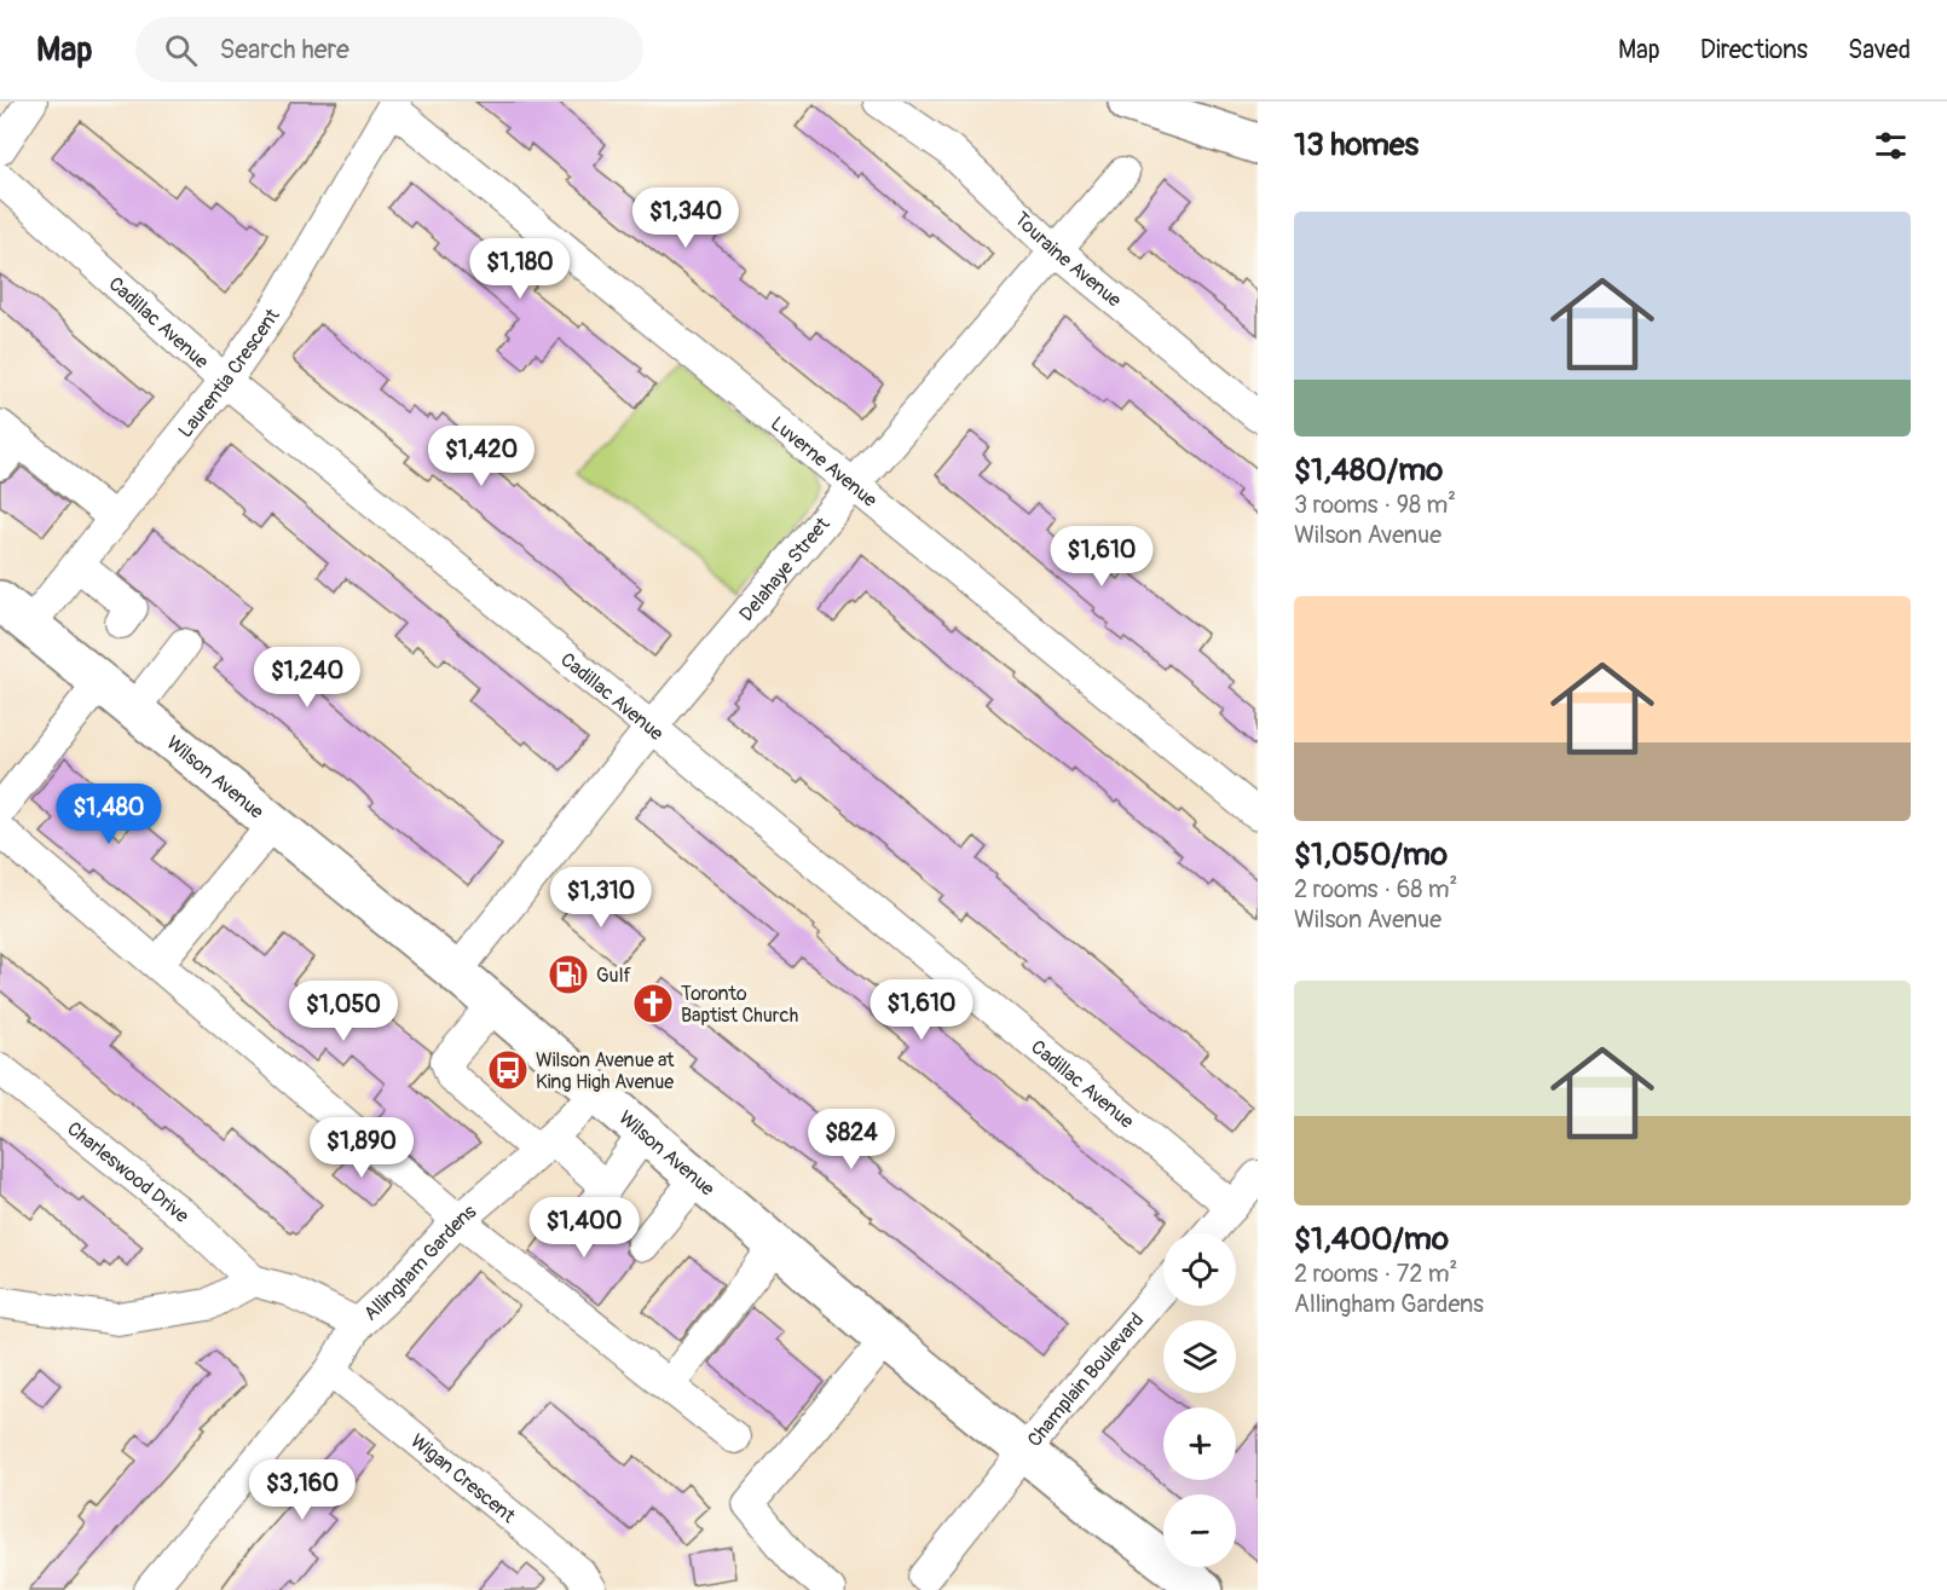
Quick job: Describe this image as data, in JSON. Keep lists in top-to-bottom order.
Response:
{
  "streets": {
    "main road": ["Wilson Avenue"],
    "street": [
      "Touraine Avenue",
      "Cadillac Avenue",
      "Laurentia Crescent",
      "Luverne Avenue",
      "Delahaye Street",
      "Charleswood Drive",
      "Allingham Gardens",
      "Champlain Boulevard",
      "Wigan Crescent"
    ]
  },
  "crossings": [
    ["Touraine Avenue", "Delahaye Street"],
    ["Cadillac Avenue", "Laurentia Crescent"],
    ["Cadillac Avenue", "Delahaye Street"],
    ["Laurentia Crescent", "Luverne Avenue"],
    ["Laurentia Crescent", "Wilson Avenue"],
    ["Luverne Avenue", "Delahaye Street"],
    ["Delahaye Street", "Wilson Avenue"],
    ["Wilson Avenue", "Allingham Gardens"],
    ["Wilson Avenue", "Champlain Boulevard"],
    ["Charleswood Drive", "Allingham Gardens"]
  ],
  "places": {
    "fuel station": ["Gulf"],
    "church": ["Toronto Baptist Church"],
    "bus stop": ["Wilson Avenue at King High Avenue"]
  },
  "page": {
    "header": "Map",
    "search": "Search here",
    "nav": ["Map", "Directions", "Saved"],
    "heading": "13 homes",
    "price": [
      "$1,340",
      "$1,180",
      "$1,420",
      "$1,610",
      "$1,240",
      "$1,480",
      "$1,310",
      "$1,610",
      "$1,050",
      "$824",
      "$1,890",
      "$1,400",
      "$3,160"
    ],
    "list": [
      {
        "name": "$1,480/mo",
        "note": "3 rooms · 98 m² · Wilson Avenue"
      },
      {
        "name": "$1,050/mo",
        "note": "2 rooms · 68 m² · Wilson Avenue"
      },
      {
        "name": "$1,400/mo",
        "note": "2 rooms · 72 m² · Allingham Gardens"
      }
    ],
    "map_buttons": ["+", "−"]
  }
}
